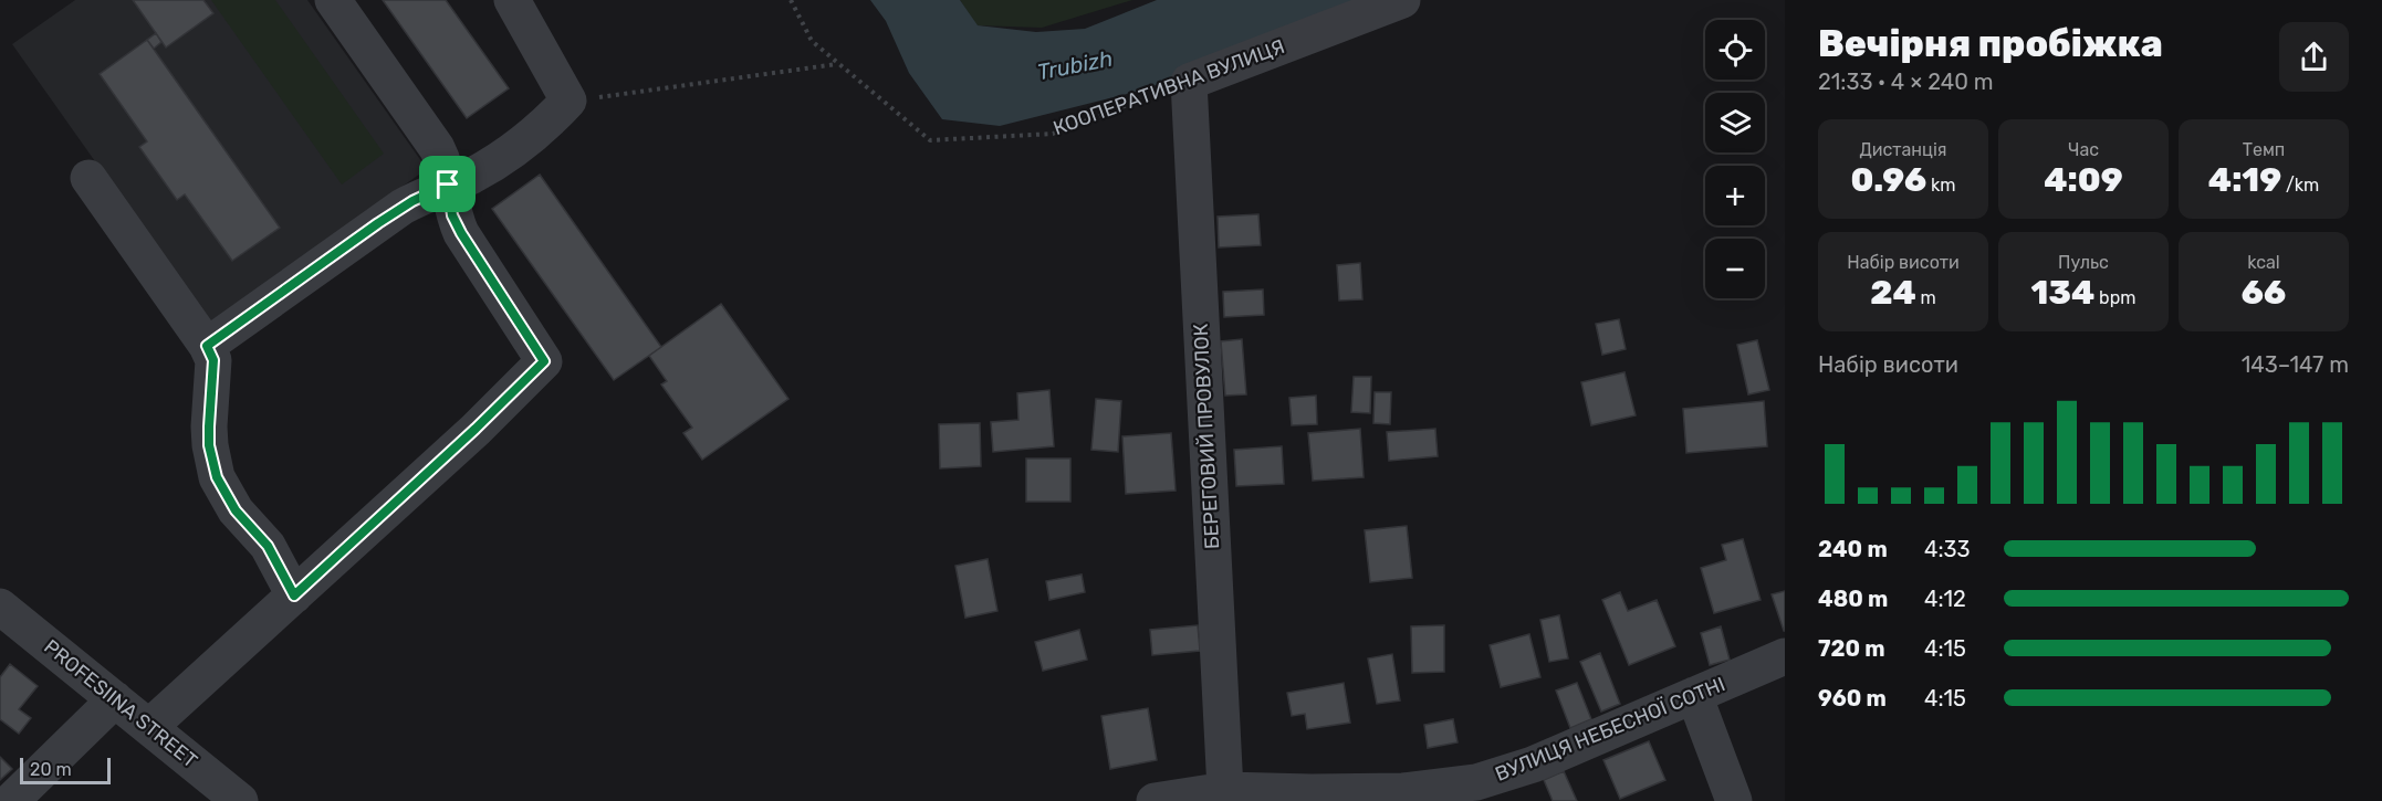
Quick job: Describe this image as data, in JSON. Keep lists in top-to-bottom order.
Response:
{
  "streets": {
    "street": [
      "КООПЕРАТИВНА ВУЛИЦЯ",
      "БЕРЕГОВИЙ ПРОВУЛОК",
      "PROFESIINA STREET",
      "ВУЛИЦЯ НЕБЕСНОЇ СОТНІ"
    ]
  },
  "crossings": [
    ["КООПЕРАТИВНА ВУЛИЦЯ", "БЕРЕГОВИЙ ПРОВУЛОК"],
    ["БЕРЕГОВИЙ ПРОВУЛОК", "ВУЛИЦЯ НЕБЕСНОЇ СОТНІ"]
  ],
  "water": ["Trubizh"],
  "scale_bar": "20 m",
  "page": {
    "heading": ["Вечірня пробіжка", "21:33 · 4 × 240 m"],
    "map_buttons": ["+", "−"],
    "stats": [
      ["Дистанція", "0.96 km"],
      ["Час", "4:09"],
      ["Темп", "4:19 /km"],
      ["Набір висоти", "24 m"],
      ["Пульс", "134 bpm"],
      ["kcal", "66"]
    ],
    "chart": ["Набір висоти", "143–147 m"],
    "list": [
      {
        "name": "240 m",
        "note": "4:33"
      },
      {
        "name": "480 m",
        "note": "4:12"
      },
      {
        "name": "720 m",
        "note": "4:15"
      },
      {
        "name": "960 m",
        "note": "4:15"
      }
    ],
    "scale": "20 m"
  }
}
